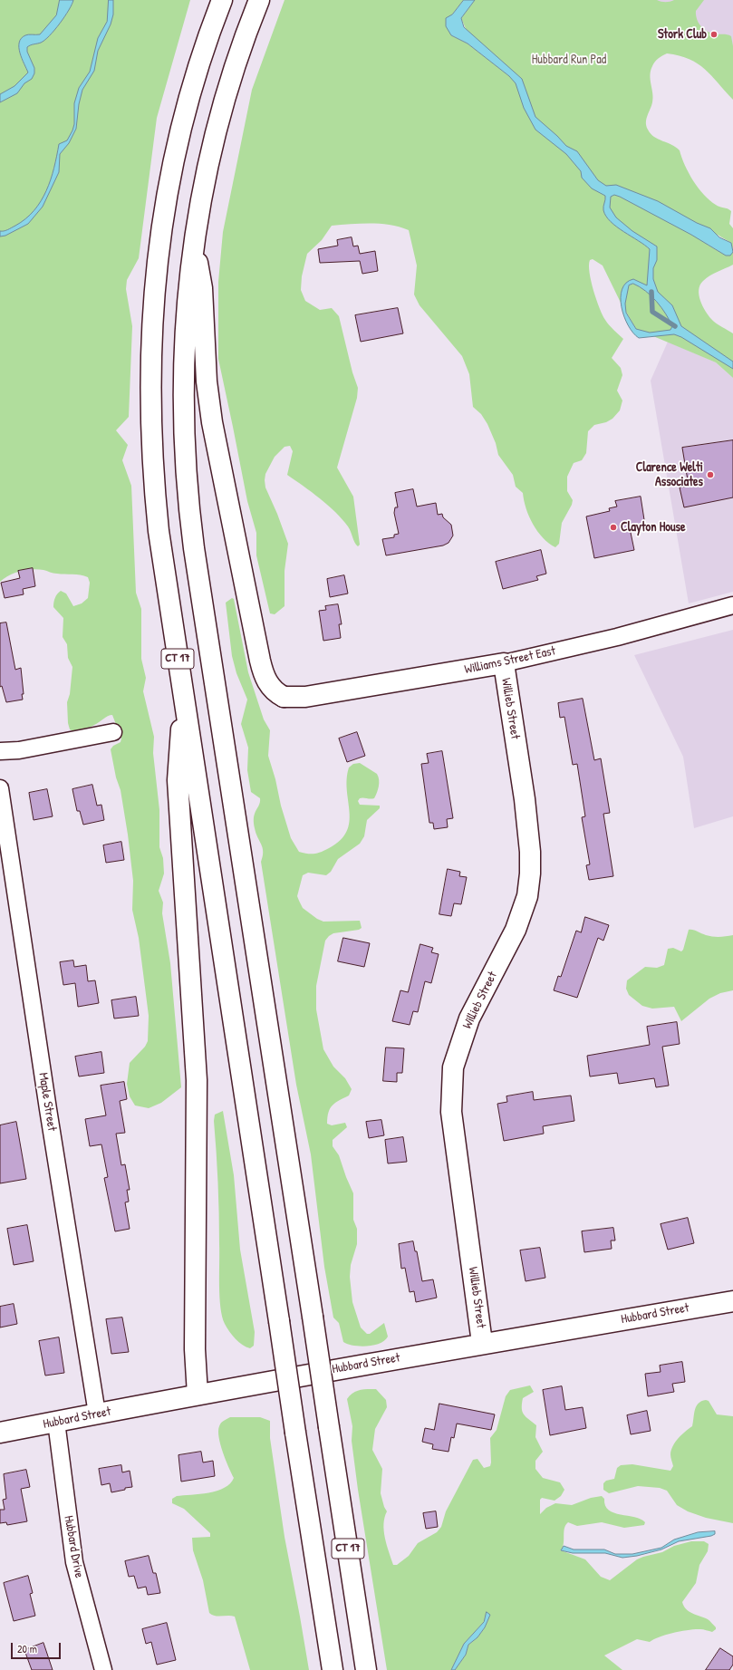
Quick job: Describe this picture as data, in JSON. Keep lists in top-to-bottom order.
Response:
{
  "streets": {
    "main road": [
      "CT 17",
      "Williams Street East",
      "Willieb Street",
      "Hubbard Street"
    ],
    "street": ["Maple Street", "Hubbard Drive"]
  },
  "crossings": [
    ["CT 17", "Williams Street East"],
    ["Williams Street East", "Willieb Street"],
    ["Willieb Street", "Hubbard Street"],
    ["Maple Street", "Hubbard Street"],
    ["Hubbard Street", "Hubbard Drive"]
  ],
  "parks": ["Hubbard Run Pad"],
  "places": ["Stork Club", "Clarence Welti Associates", "Clayton House"],
  "scale_bar": "20 m"
}
